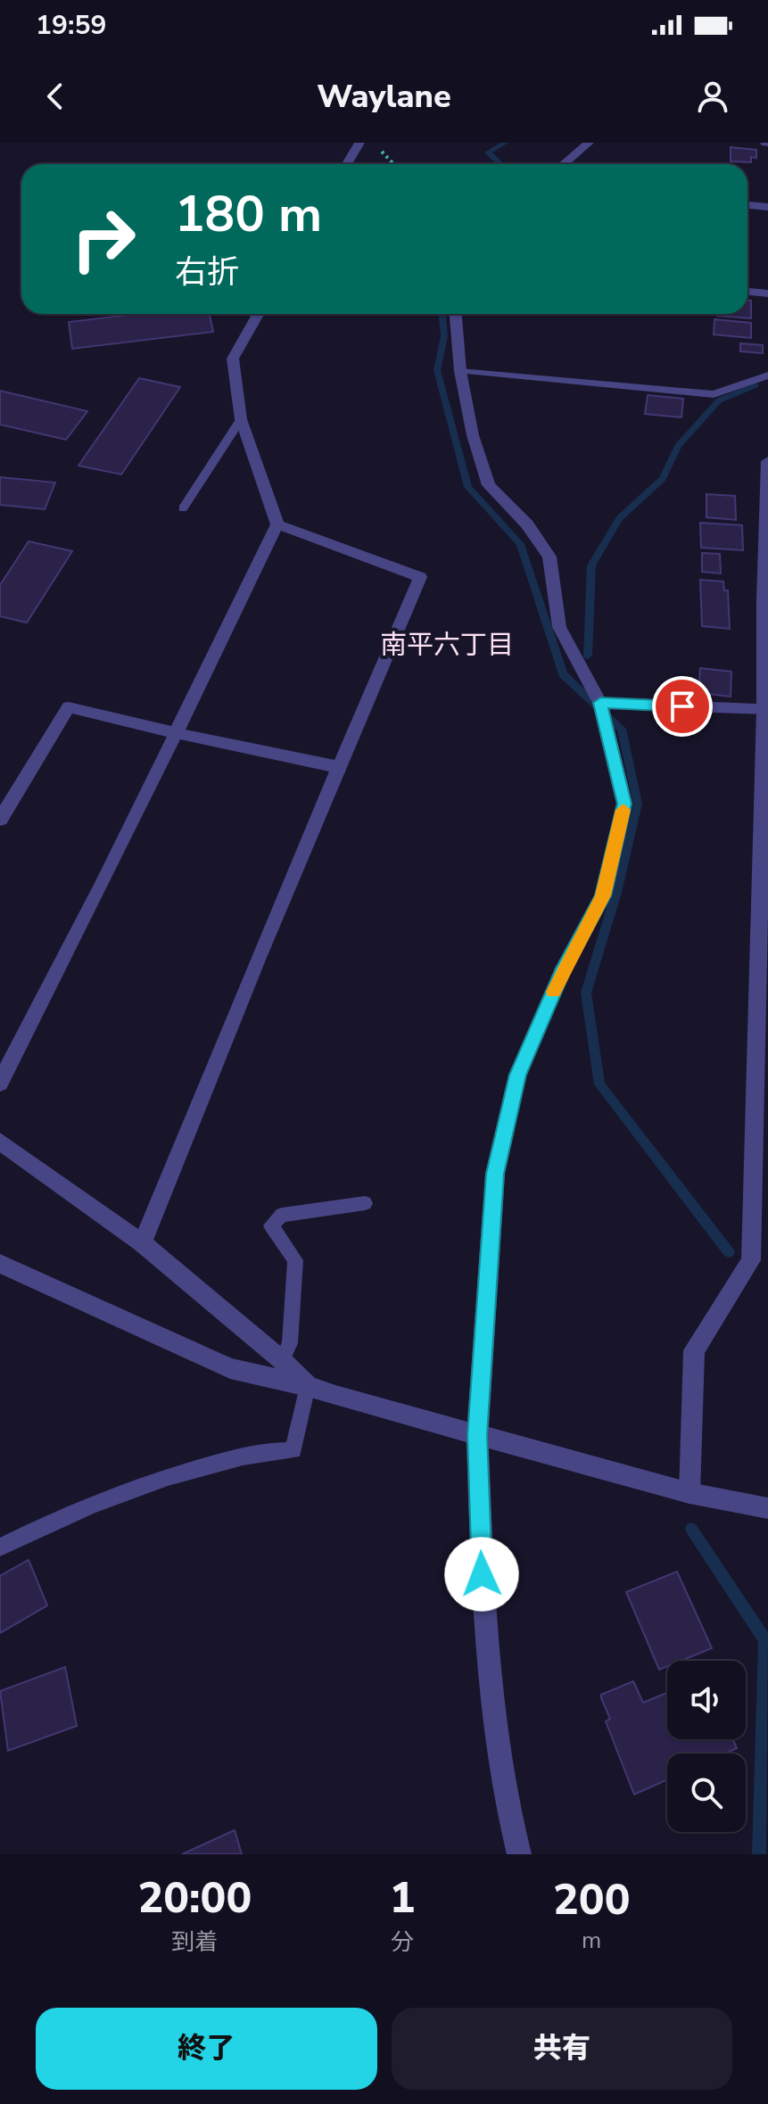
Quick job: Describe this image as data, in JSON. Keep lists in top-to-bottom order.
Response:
{
  "districts": ["南平六丁目"],
  "page": {
    "status": "19:59",
    "header": "Waylane",
    "turn": ["180 m", "右折"],
    "eta": [
      "20:00",
      "到着",
      "1",
      "分",
      "200",
      "m"
    ],
    "buttons": ["終了", "共有"]
  }
}
